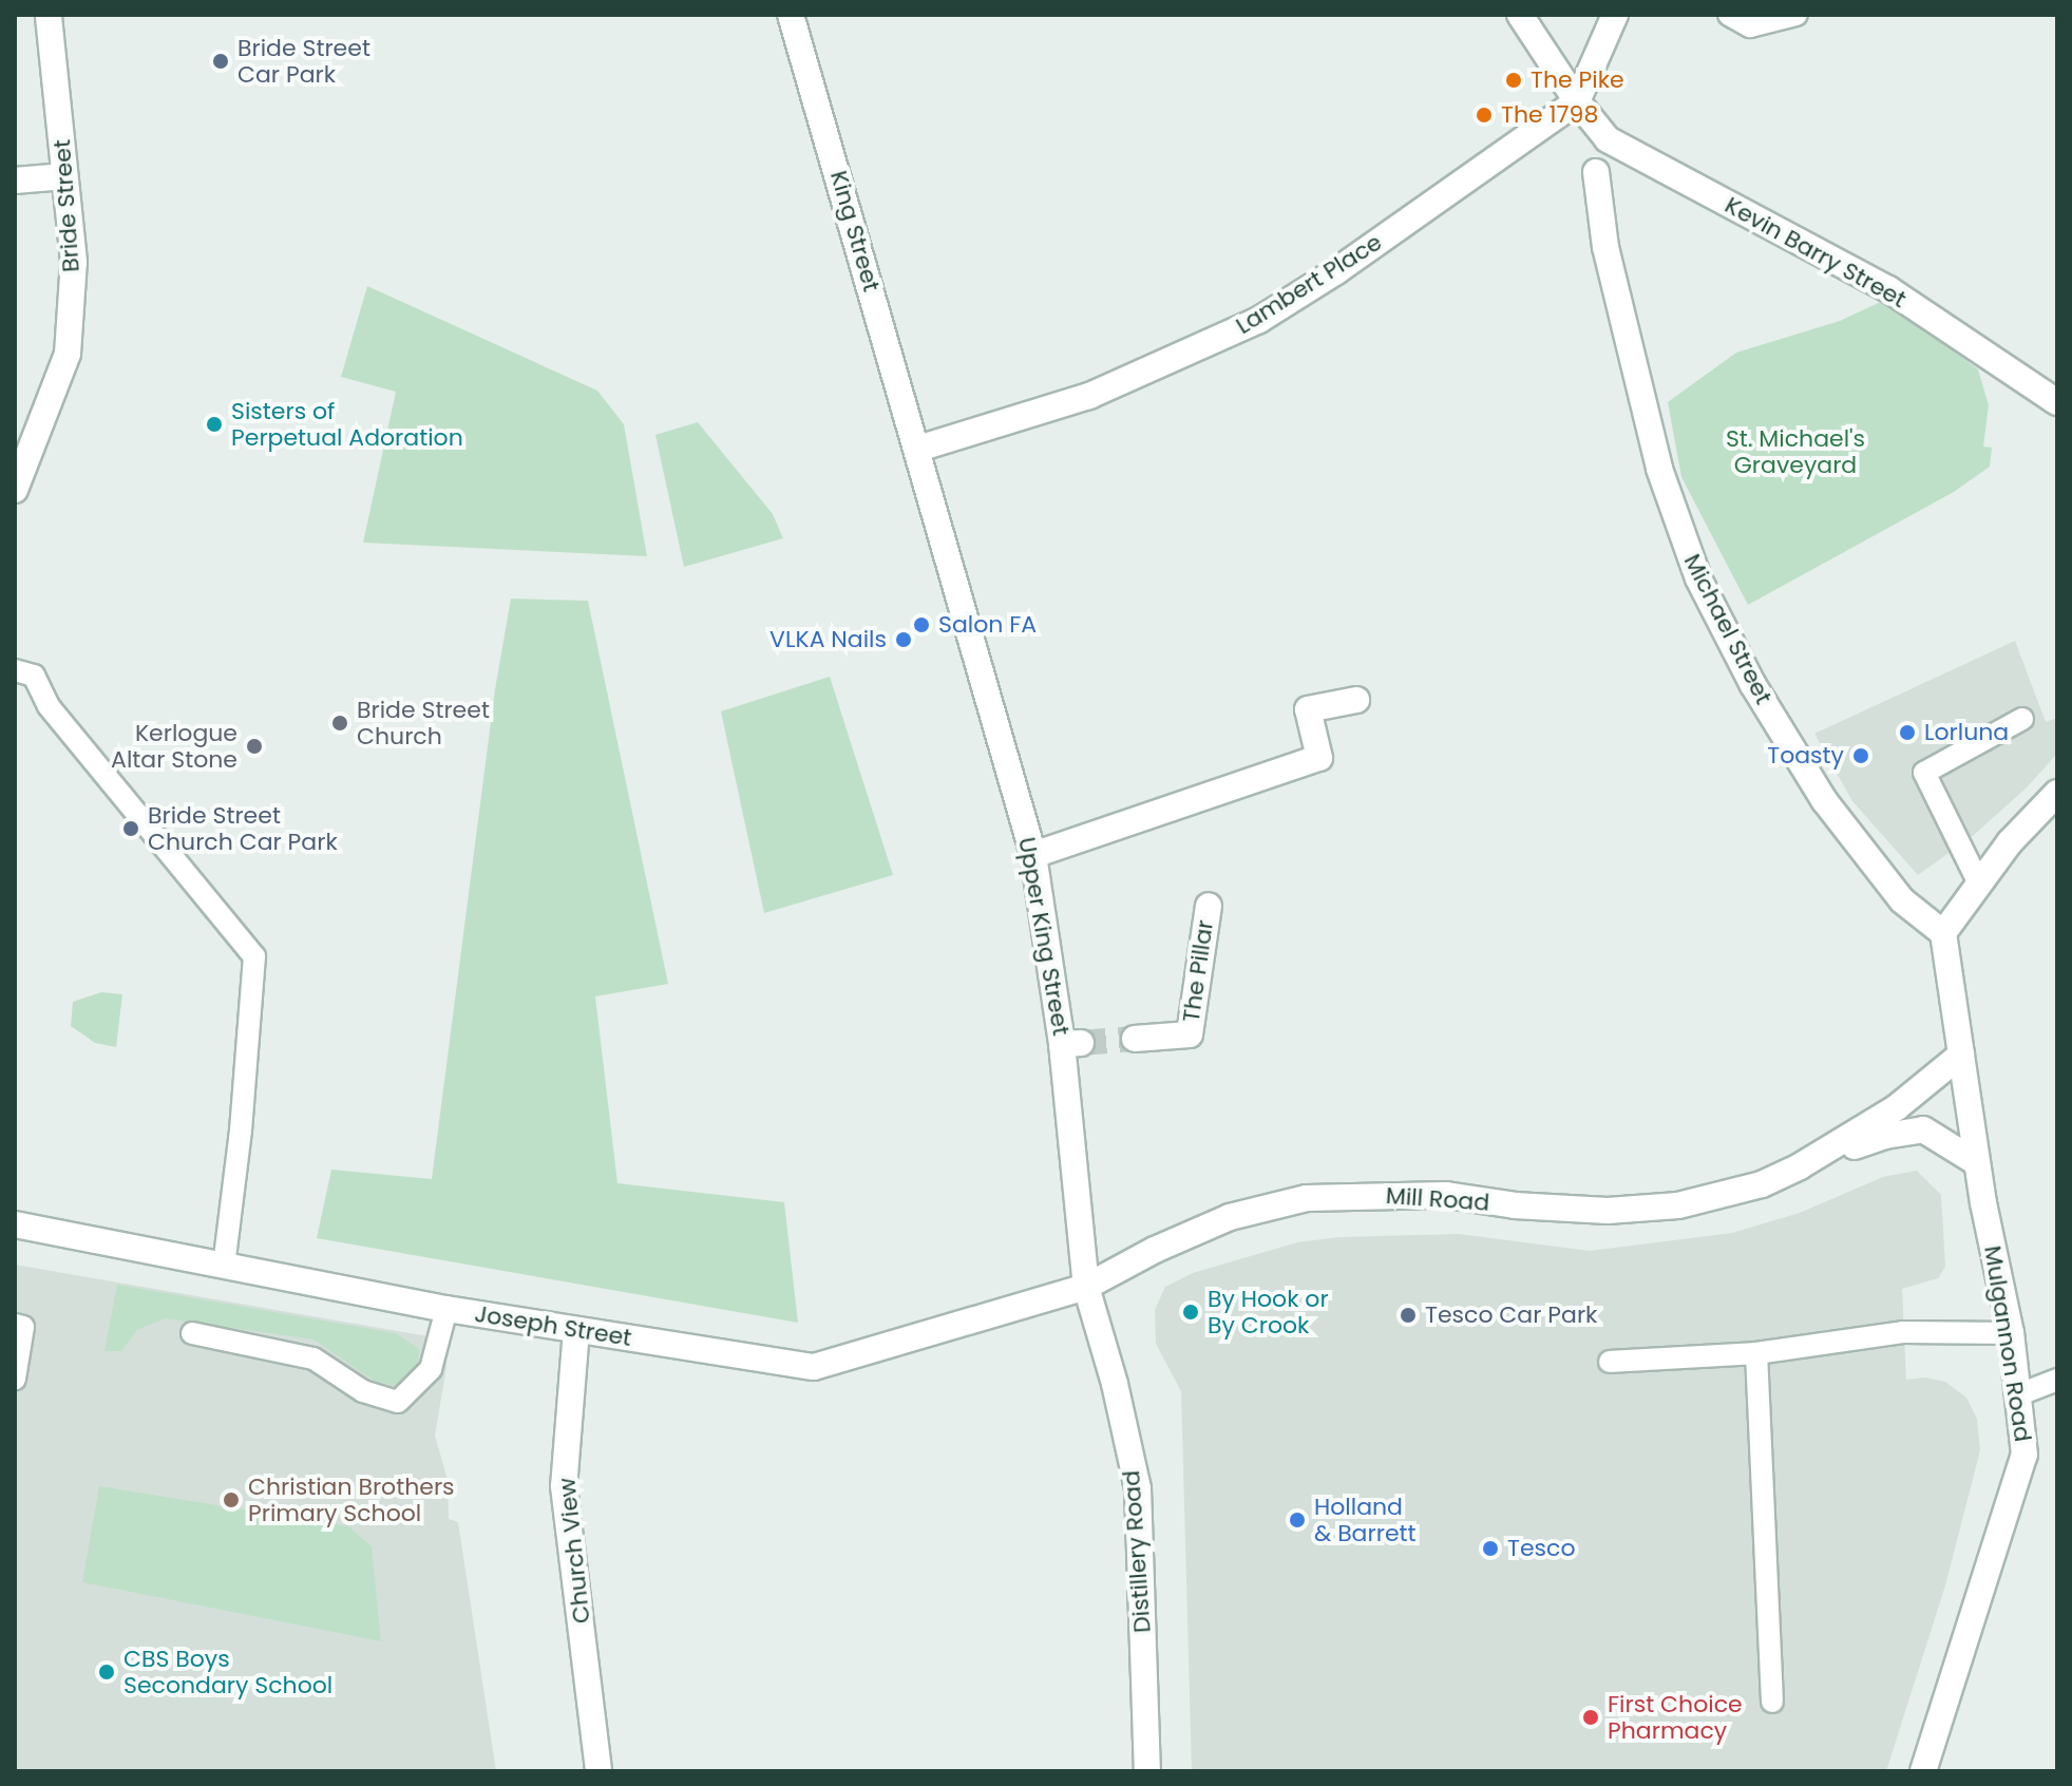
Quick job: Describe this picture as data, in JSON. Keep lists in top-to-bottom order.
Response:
{
  "streets": {
    "main road": [
      "Bride Street",
      "King Street",
      "Kevin Barry Street",
      "Lambert Place",
      "Michael Street",
      "Upper King Street",
      "The Pillar",
      "Mill Road",
      "Joseph Street",
      "Mulgannon Road",
      "Church View",
      "Distillery Road"
    ]
  },
  "crossings": [
    ["King Street", "Lambert Place"],
    ["King Street", "Upper King Street"],
    ["Kevin Barry Street", "Lambert Place"],
    ["Lambert Place", "Upper King Street"],
    ["Michael Street", "Mulgannon Road"],
    ["Upper King Street", "Mill Road"],
    ["Upper King Street", "Joseph Street"],
    ["Upper King Street", "Distillery Road"],
    ["Mill Road", "Joseph Street"],
    ["Mill Road", "Mulgannon Road"],
    ["Mill Road", "Distillery Road"],
    ["Joseph Street", "Church View"],
    ["Joseph Street", "Distillery Road"]
  ],
  "parks": ["St. Michael's Graveyard"],
  "places": [
    "Bride Street Car Park",
    "The Pike",
    "The 1798",
    "Sisters of Perpetual Adoration",
    "Salon FA",
    "VLKA Nails",
    "Bride Street Church",
    "Lorluna",
    "Kerlogue Altar Stone",
    "Toasty",
    "Bride Street Church Car Park",
    "By Hook or By Crook",
    "Tesco Car Park",
    "Christian Brothers Primary School",
    "Holland & Barrett",
    "Tesco",
    "CBS Boys Secondary School",
    "First Choice Pharmacy"
  ]
}
